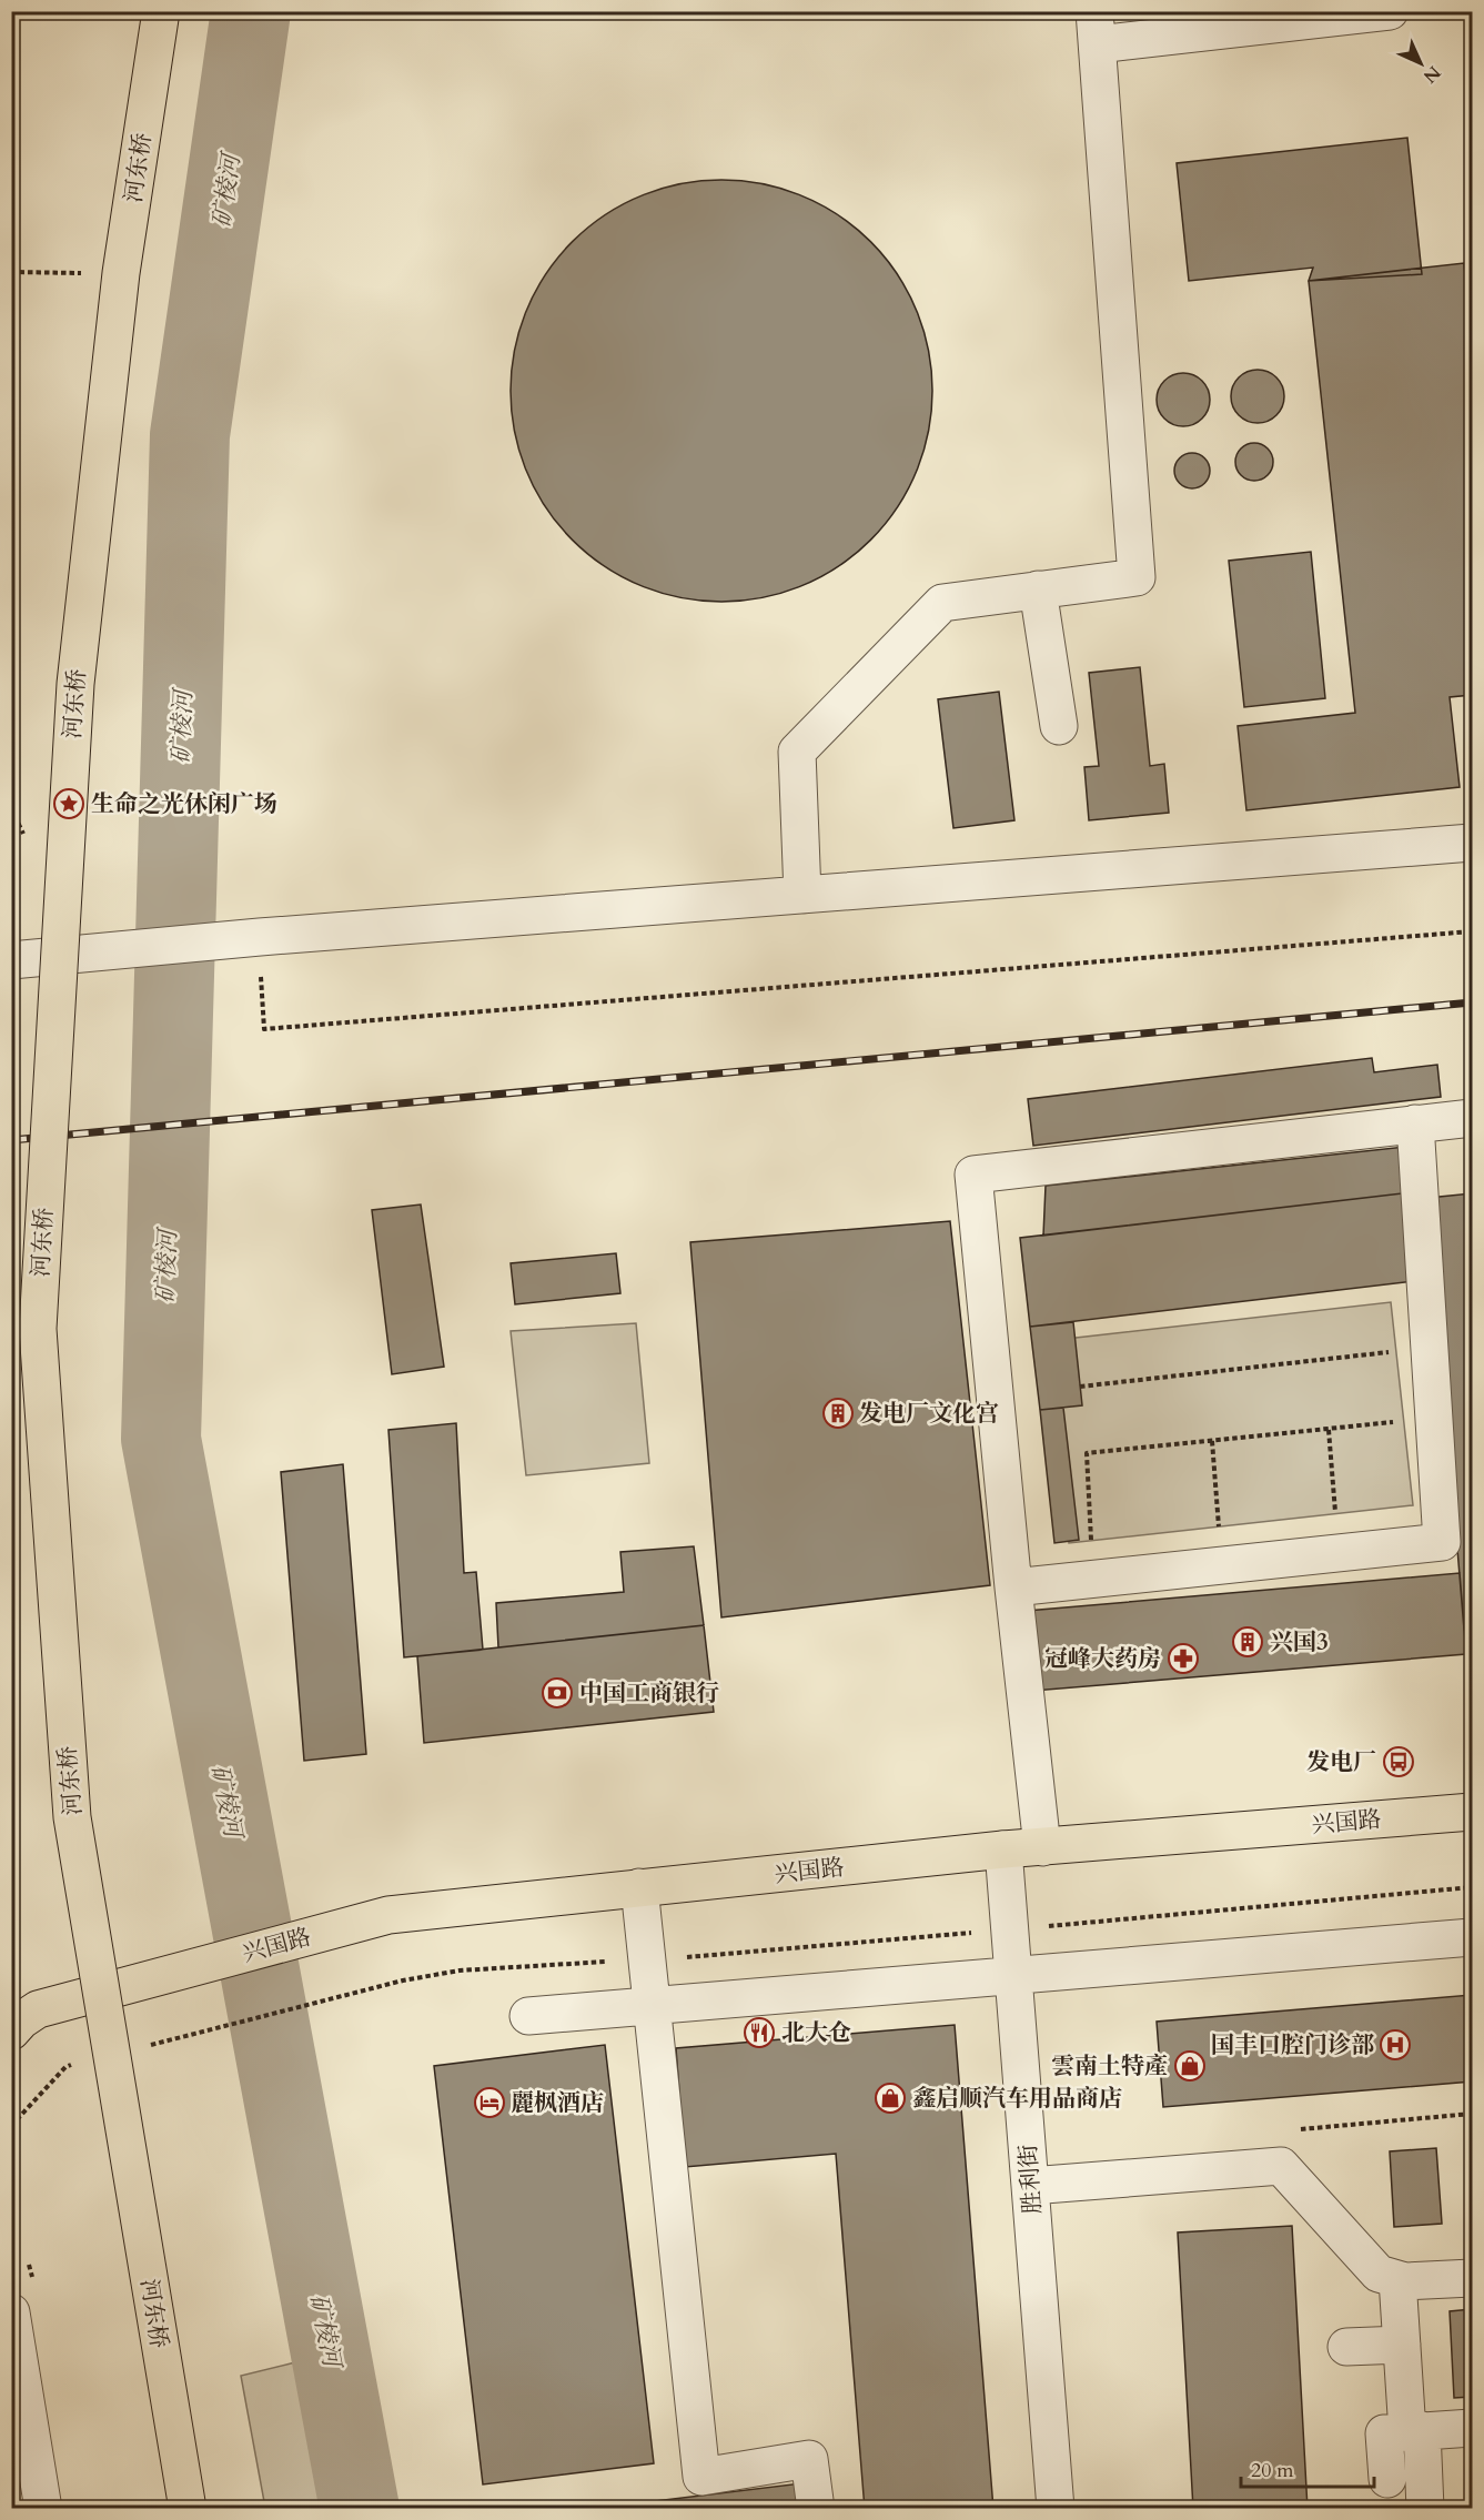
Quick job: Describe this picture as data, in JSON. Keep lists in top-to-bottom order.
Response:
{
  "streets": {
    "main road": ["河东桥", "兴国路"],
    "street": ["胜利街"]
  },
  "crossings": [
    ["兴国路", "胜利街"]
  ],
  "water": ["矿棱河"],
  "places": {
    "place": ["生命之光休闲广场"],
    "building": ["发电厂文化宫", "兴国3"],
    "pharmacy": ["冠峰大药房"],
    "bank": ["中国工商银行"],
    "bus stop": ["发电厂"],
    "restaurant": ["北大仓"],
    "hospital": ["国丰口腔门诊部"],
    "shop": ["雲南土特產", "鑫启顺汽车用品商店"],
    "hotel": ["麗枫酒店"]
  },
  "scale_bar": "20 m",
  "north": "bottom right"
}
